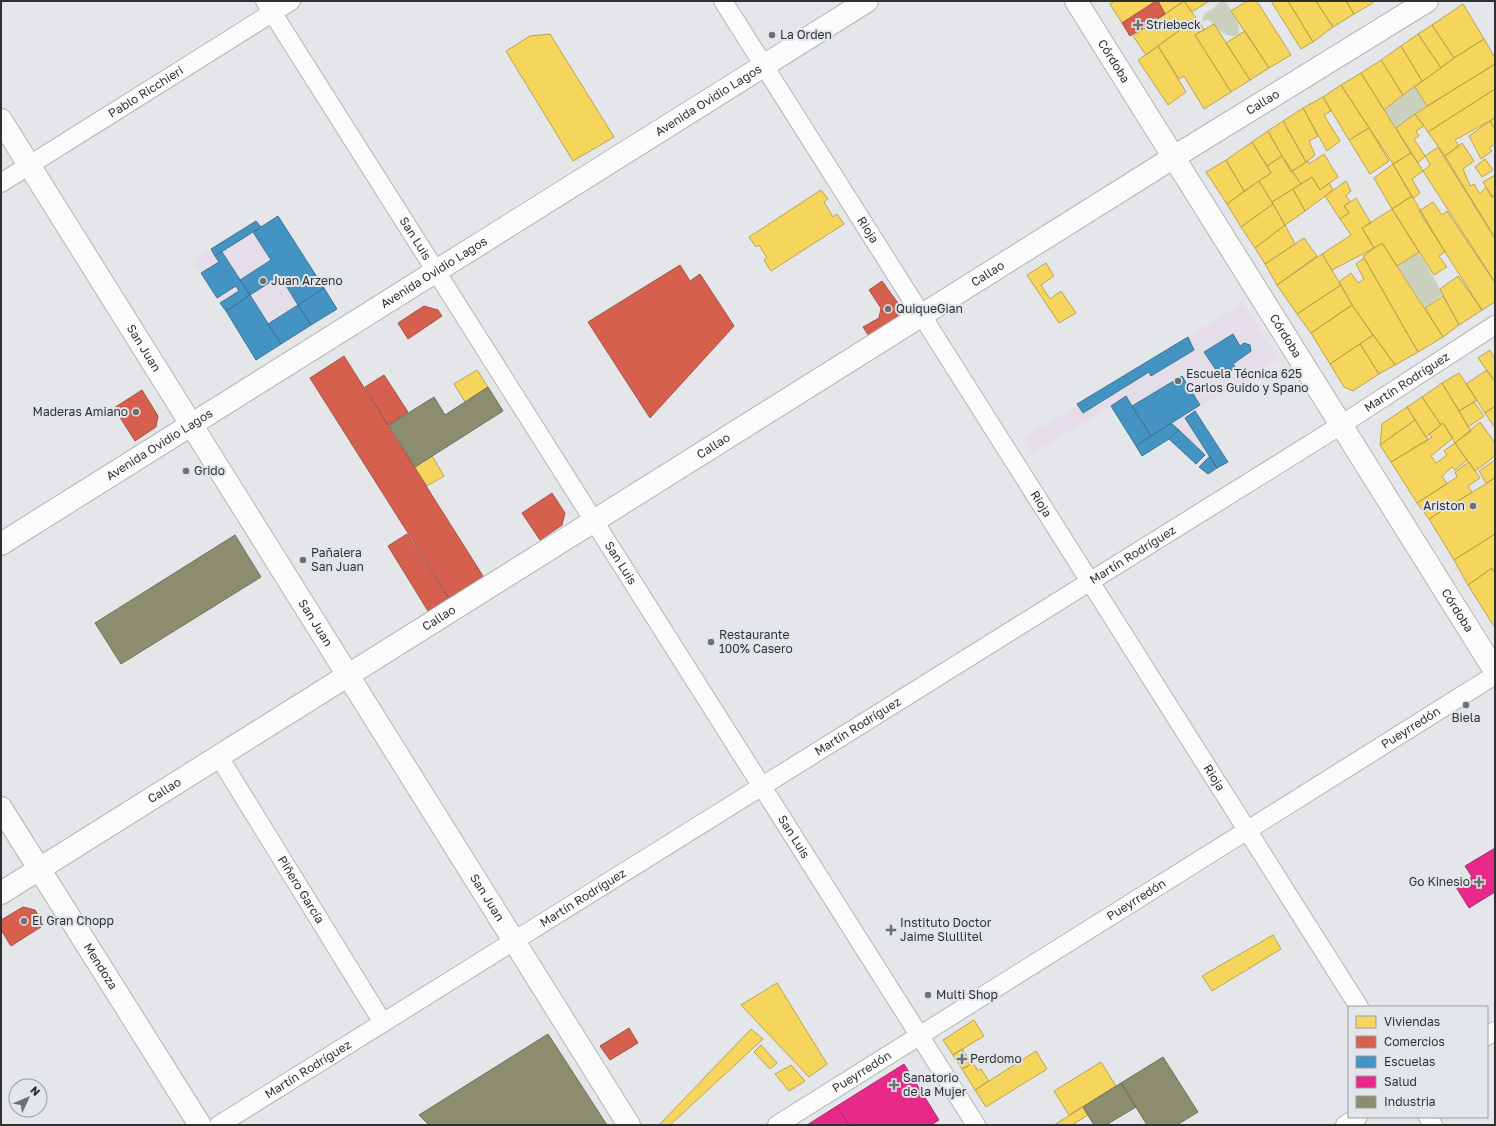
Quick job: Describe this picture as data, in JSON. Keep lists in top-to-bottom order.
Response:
{
  "streets": {
    "main road": [
      "Córdoba",
      "Avenida Ovidio Lagos",
      "Callao",
      "San Juan",
      "Mendoza"
    ],
    "street": [
      "Pablo Ricchieri",
      "Rioja",
      "San Luis",
      "Martín Rodríguez",
      "Pueyrredón",
      "Piñero García"
    ]
  },
  "crossings": [
    ["Córdoba", "Callao"],
    ["Córdoba", "Martín Rodríguez"],
    ["Pablo Ricchieri", "San Luis"],
    ["Pablo Ricchieri", "San Juan"],
    ["Avenida Ovidio Lagos", "Rioja"],
    ["Avenida Ovidio Lagos", "San Luis"],
    ["Avenida Ovidio Lagos", "San Juan"],
    ["Callao", "Rioja"],
    ["Callao", "San Luis"],
    ["Callao", "San Juan"],
    ["Callao", "Piñero García"],
    ["Callao", "Mendoza"],
    ["Rioja", "Martín Rodríguez"],
    ["Rioja", "Pueyrredón"],
    ["San Luis", "Martín Rodríguez"],
    ["San Luis", "Pueyrredón"],
    ["San Juan", "Martín Rodríguez"],
    ["Martín Rodríguez", "Piñero García"]
  ],
  "places": {
    "health": [
      "Striebeck",
      "Go Kinesio",
      "Instituto Doctor Jaime Slullitel",
      "Perdomo",
      "Sanatorio de la Mujer"
    ],
    "other": [
      "La Orden",
      "Juan Arzeno",
      "QuiqueGian",
      "Escuela Técnica 625 Carlos Guido y Spano",
      "Maderas Amiano",
      "Grido",
      "Ariston",
      "Pañalera San Juan",
      "Restaurante 100% Casero",
      "Biela",
      "El Gran Chopp",
      "Multi Shop"
    ]
  },
  "legend": [
    "Viviendas",
    "Comercios",
    "Escuelas",
    "Salud",
    "Industria"
  ],
  "north": "top right"
}
